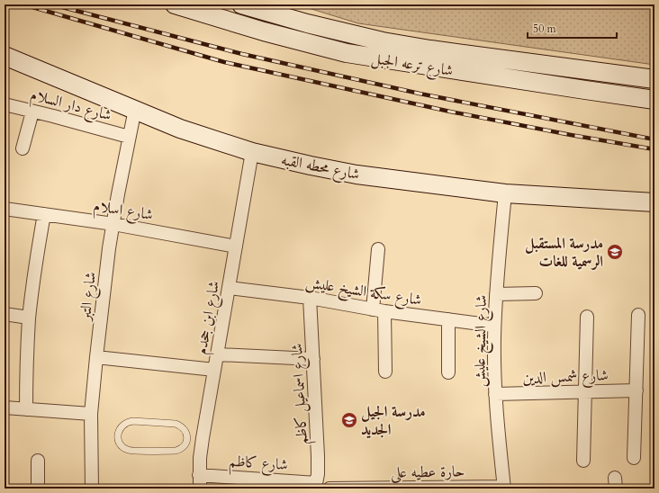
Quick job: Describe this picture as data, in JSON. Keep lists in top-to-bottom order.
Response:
{
  "streets": {
    "main road": ["شارع ترعه الجبل", "شارع محطه القبه"],
    "street": [
      "شارع دار السلام",
      "شارع اسلام",
      "شارع سكة الشيخ عليش",
      "شارع التبر",
      "شارع ابن جحدم",
      "شارع الشيخ عليش",
      "شارع شمس الدين",
      "شارع اسماعيل كاظم",
      "شارع كاظم",
      "حارة عطيه على"
    ]
  },
  "crossings": [
    ["شارع دار السلام", "شارع التبر"],
    ["شارع محطه القبه", "شارع التبر"],
    ["شارع محطه القبه", "شارع ابن جحدم"],
    ["شارع محطه القبه", "شارع الشيخ عليش"],
    ["شارع اسلام", "شارع التبر"],
    ["شارع اسلام", "شارع ابن جحدم"],
    ["شارع سكة الشيخ عليش", "شارع ابن جحدم"],
    ["شارع سكة الشيخ عليش", "شارع الشيخ عليش"],
    ["شارع سكة الشيخ عليش", "شارع اسماعيل كاظم"],
    ["شارع ابن جحدم", "شارع كاظم"],
    ["شارع الشيخ عليش", "شارع شمس الدين"],
    ["شارع الشيخ عليش", "حارة عطيه على"],
    ["شارع اسماعيل كاظم", "شارع كاظم"]
  ],
  "places": {
    "school or university": ["مدرسة المستقبل الرسمية للغات", "مدرسة الجيل الجديد"]
  },
  "scale_bar": "50 m"
}
